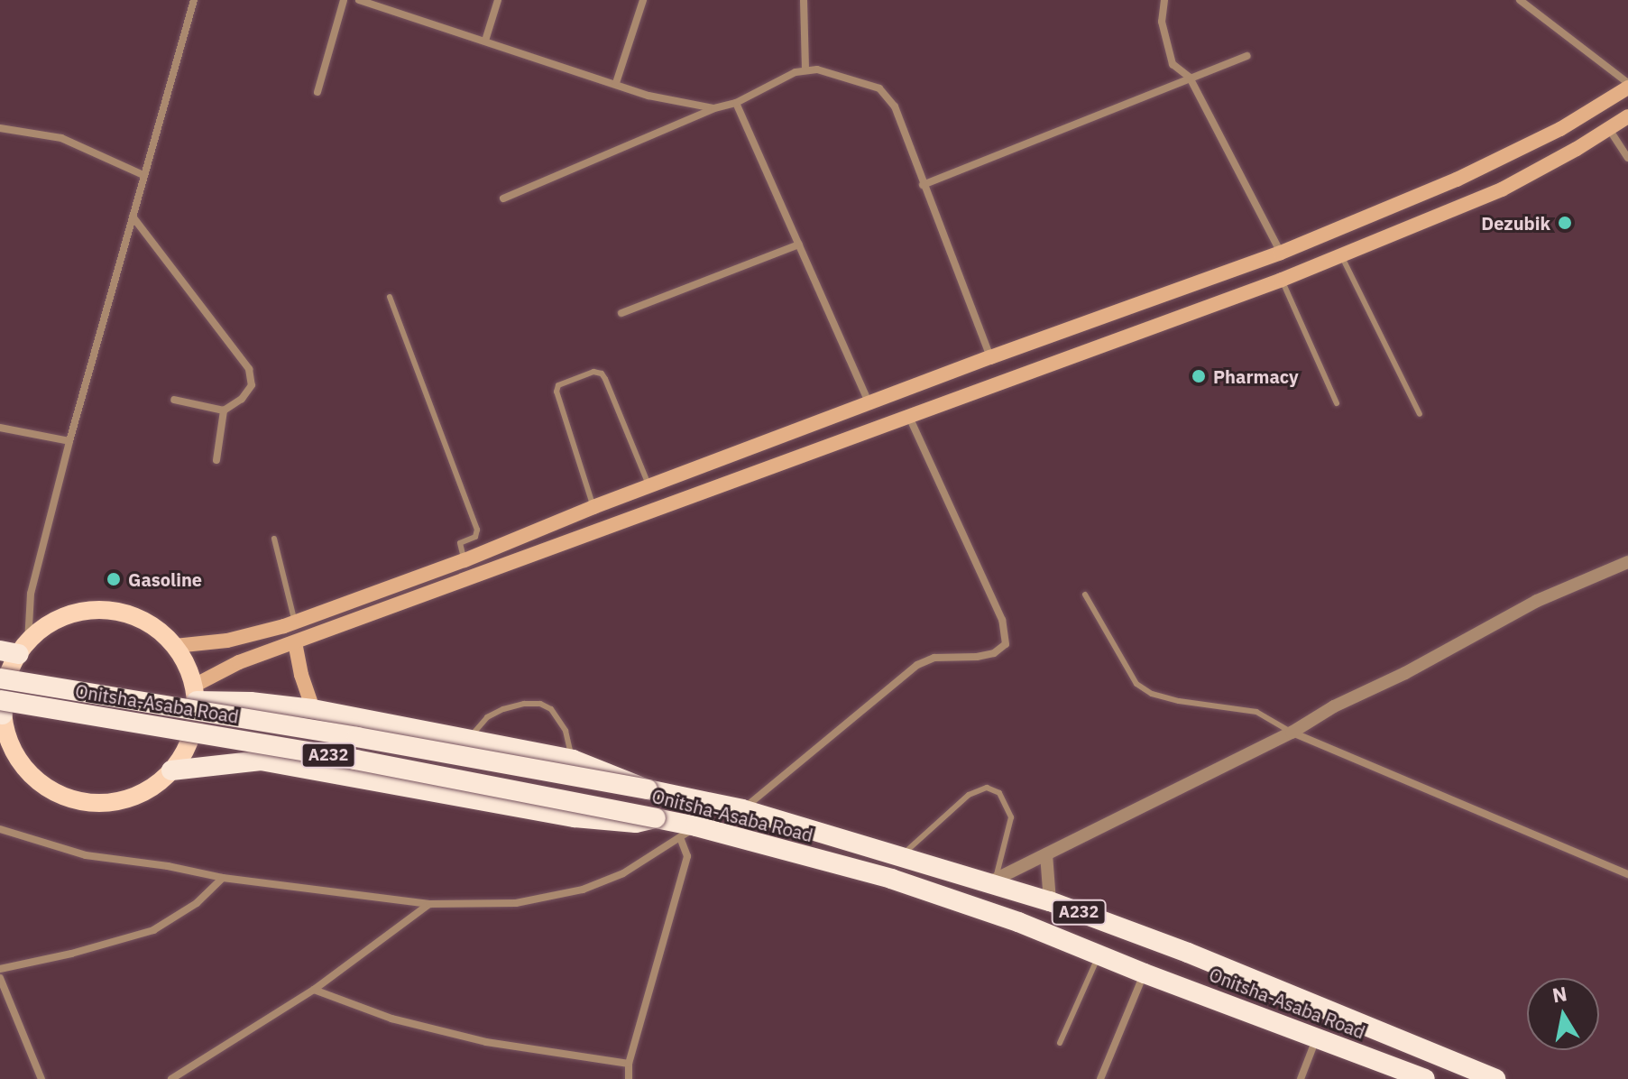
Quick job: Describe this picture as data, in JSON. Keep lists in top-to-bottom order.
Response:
{
  "streets": {
    "highway": ["Onitsha-Asaba Road", "A232"]
  },
  "places": ["Dezubik", "Pharmacy", "Gasoline"],
  "north": "top"
}
